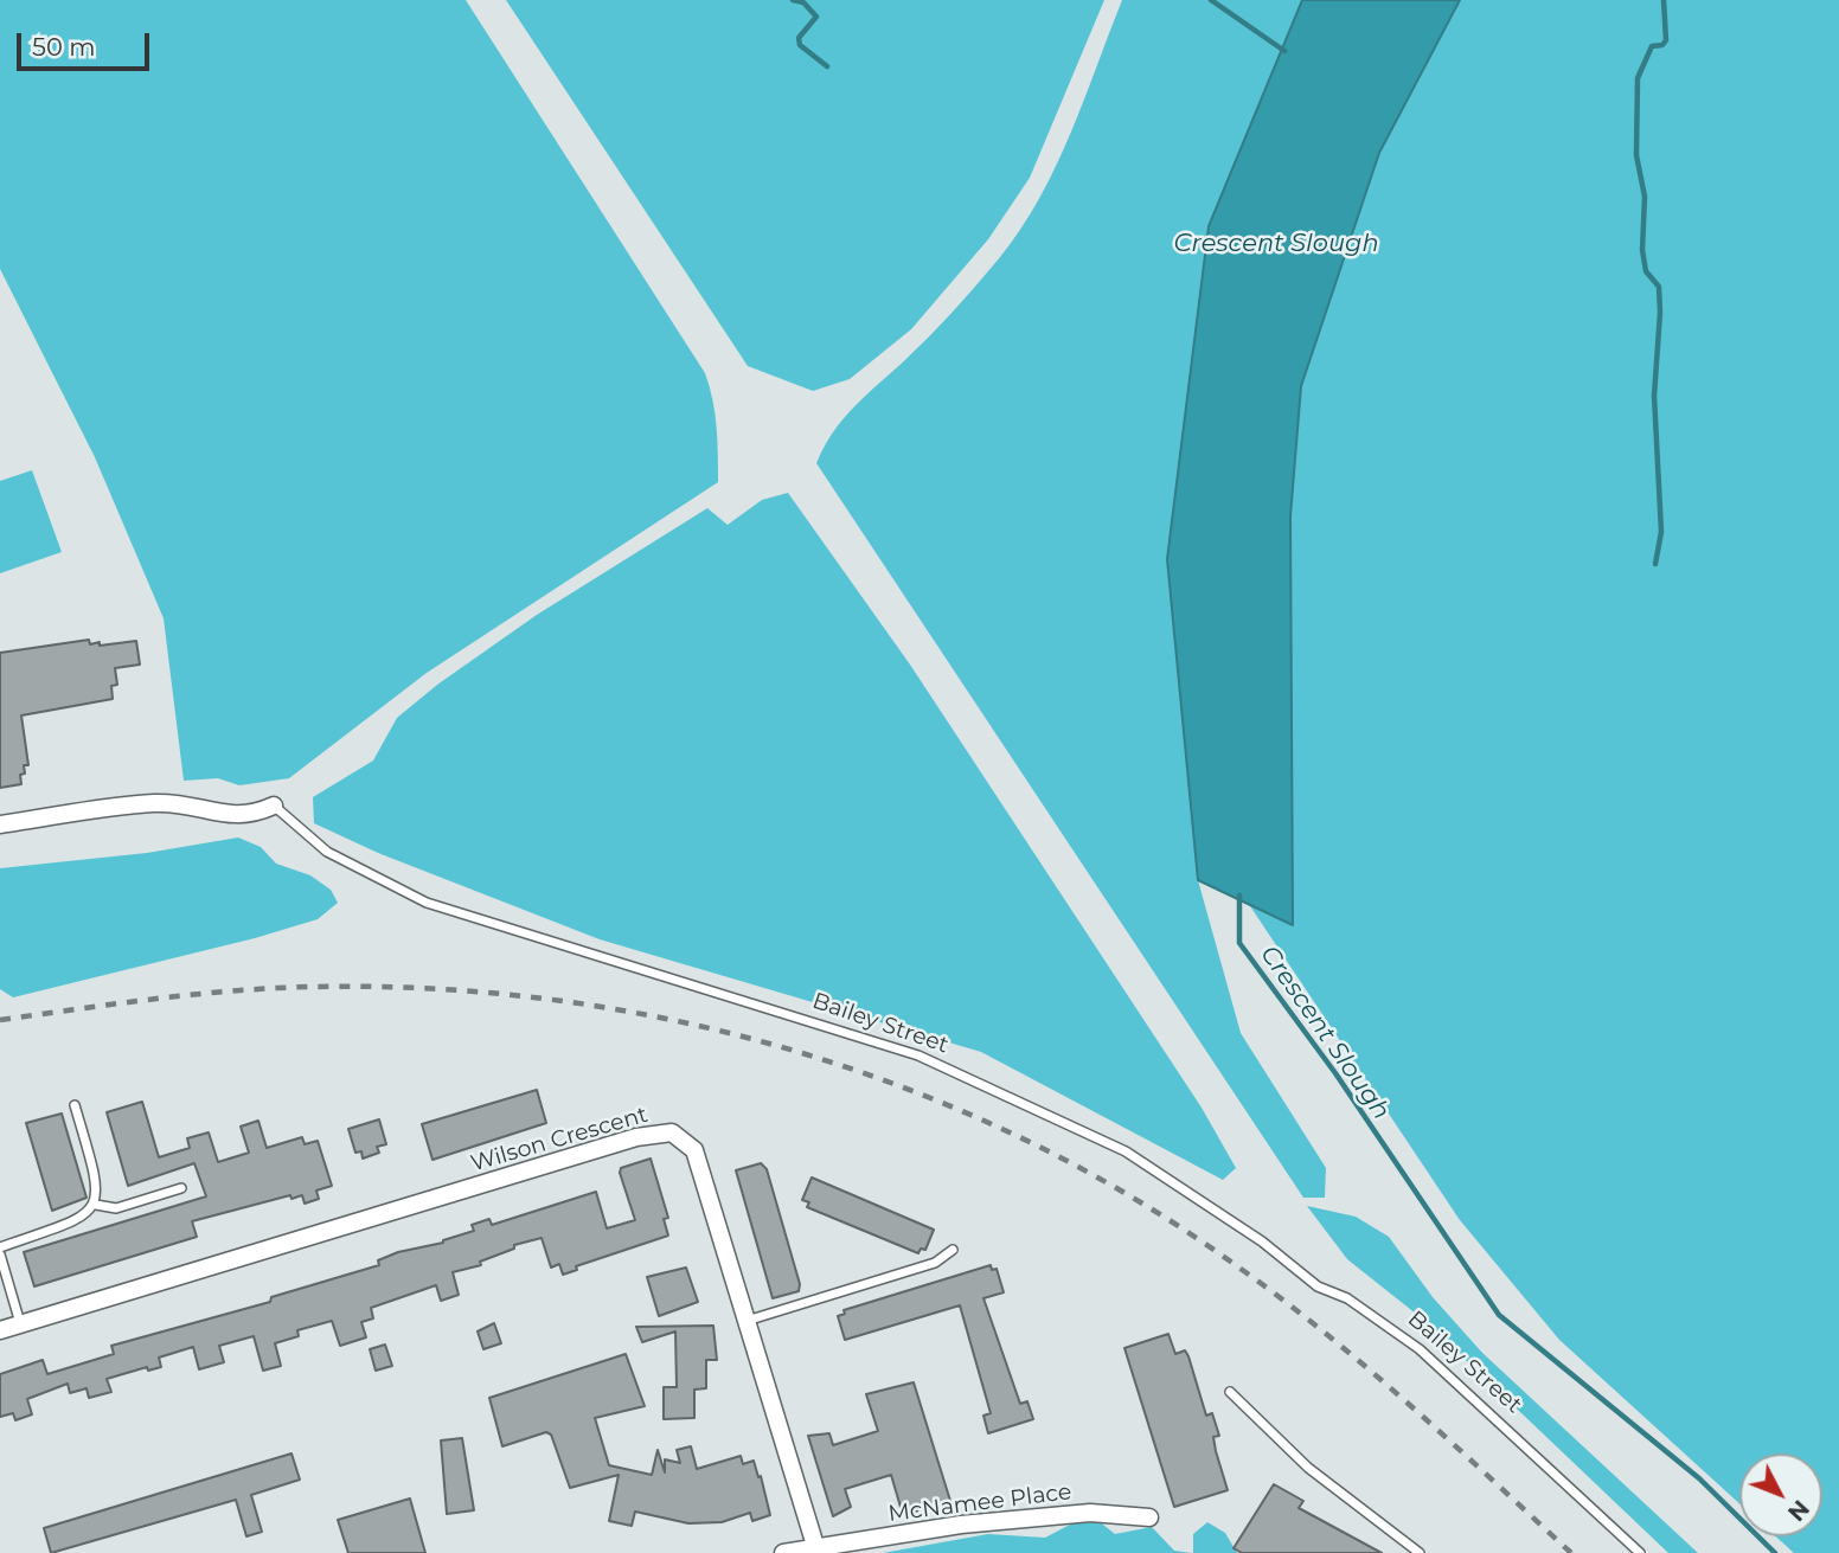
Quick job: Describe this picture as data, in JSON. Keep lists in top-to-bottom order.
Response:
{
  "streets": {
    "street": ["Bailey Street", "Wilson Crescent", "McNamee Place"]
  },
  "crossings": [
    ["Wilson Crescent", "McNamee Place"]
  ],
  "water": ["Crescent Slough"],
  "scale_bar": "50 m",
  "north": "bottom right"
}
